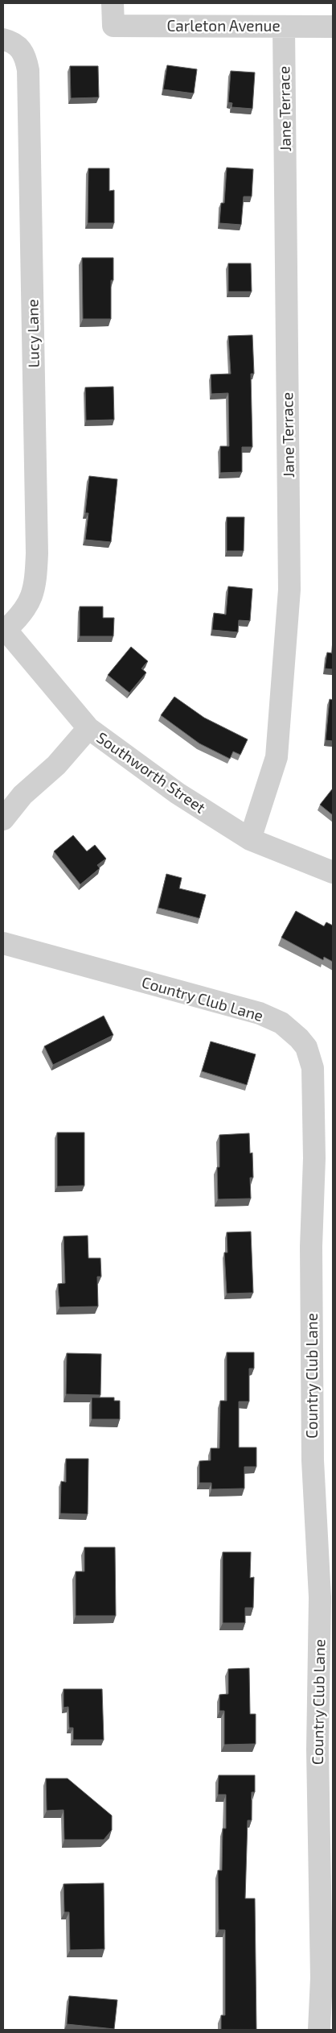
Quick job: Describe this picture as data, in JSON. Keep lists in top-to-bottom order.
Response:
{
  "streets": {
    "street": [
      "Carleton Avenue",
      "Jane Terrace",
      "Lucy Lane",
      "Southworth Street",
      "Country Club Lane"
    ]
  },
  "crossings": [
    ["Carleton Avenue", "Jane Terrace"],
    ["Jane Terrace", "Southworth Street"],
    ["Lucy Lane", "Southworth Street"]
  ]
}
